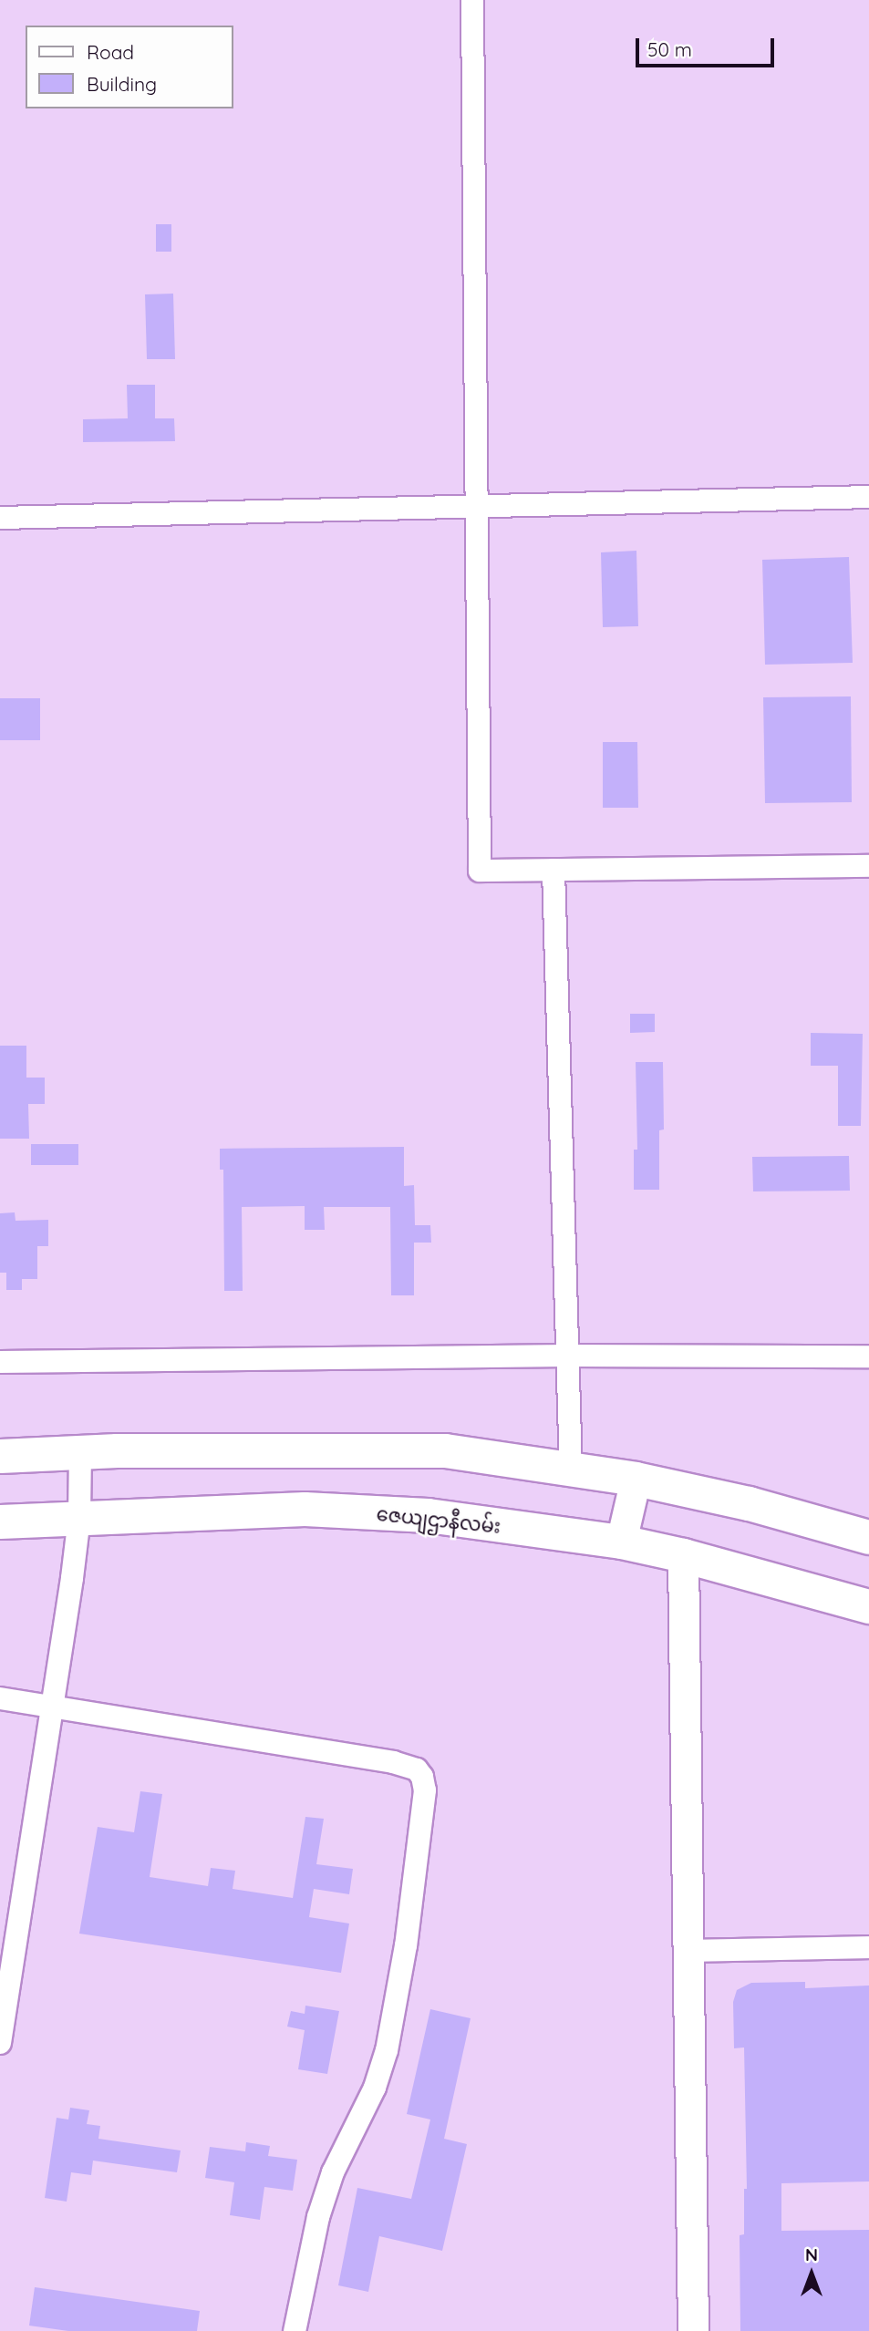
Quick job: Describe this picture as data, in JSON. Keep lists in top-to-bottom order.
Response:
{
  "streets": {
    "main road": ["ဇေယျဌာနီလမ်း"]
  },
  "legend": ["Road", "Building"],
  "scale_bar": "50 m",
  "north": "top"
}
